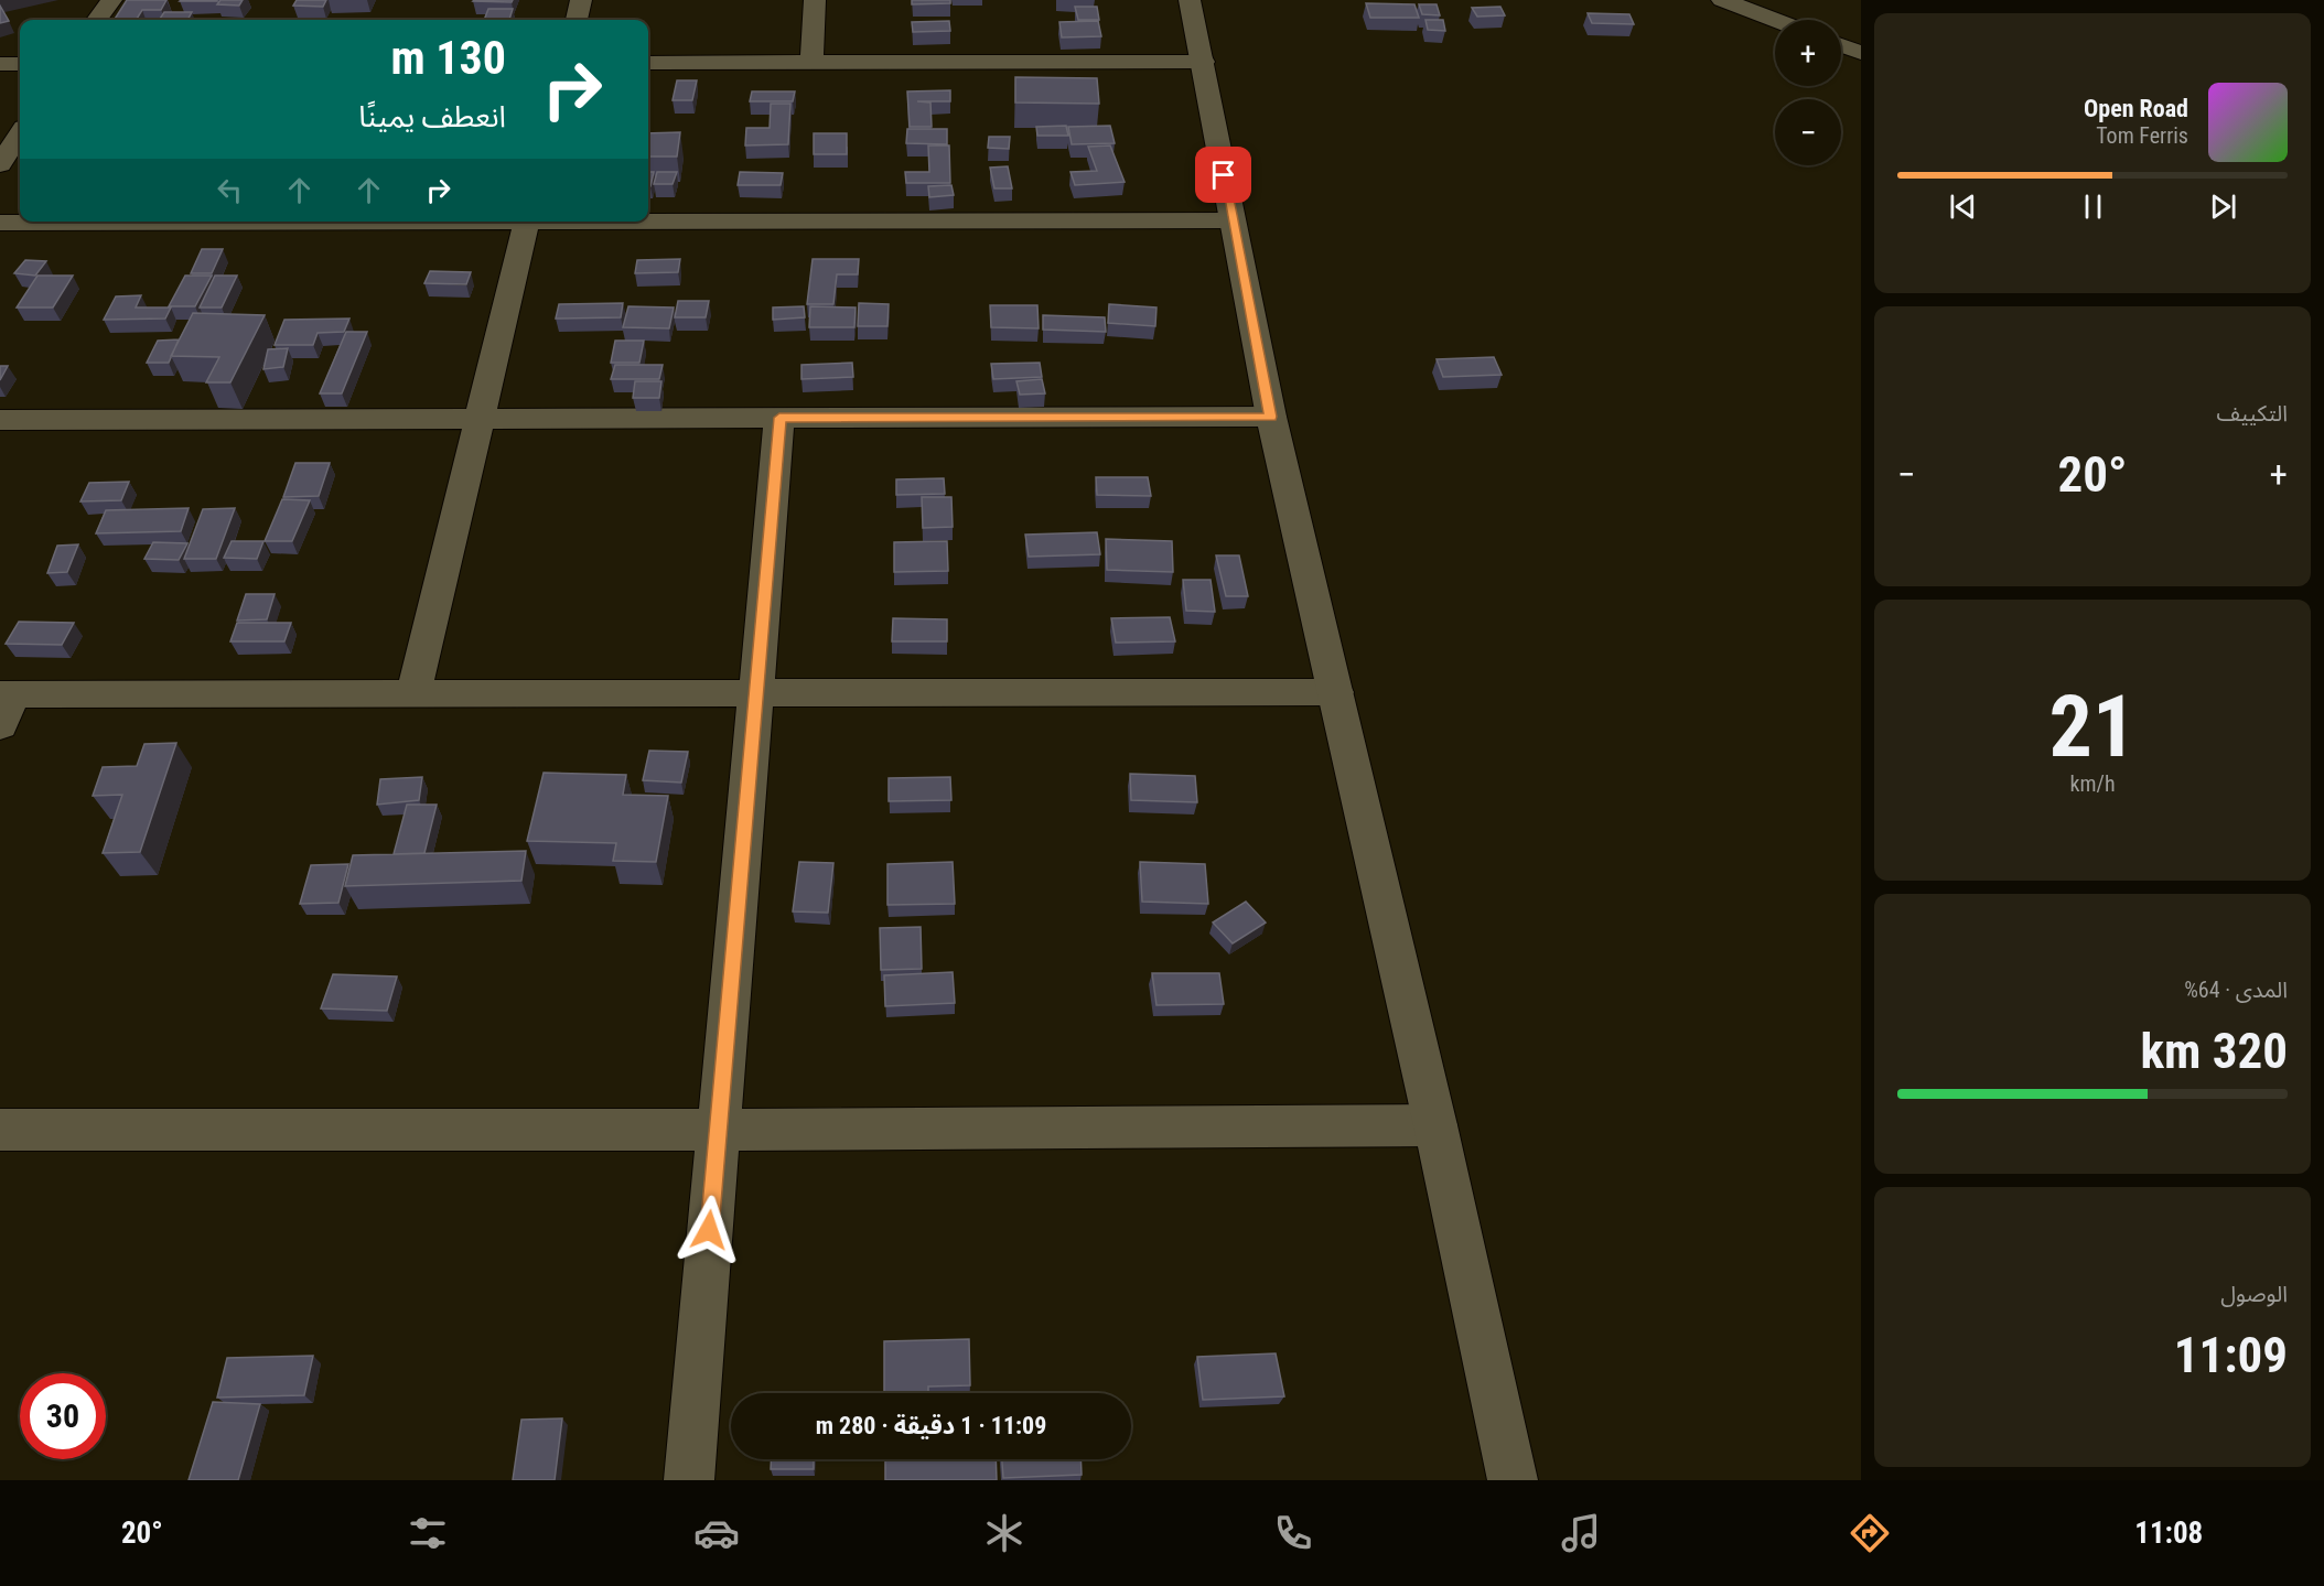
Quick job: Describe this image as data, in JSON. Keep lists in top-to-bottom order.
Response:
{
  "page": {
    "map_buttons": ["+", "−"],
    "turn": ["130 m", "انعطف يمينًا"],
    "song": ["Open Road", "Tom Ferris"],
    "tile": [
      "التكييف",
      ["21", "km/h"],
      ["المدى · 64%", "320 km"],
      ["الوصول", "11:09"]
    ],
    "heat": ["−", "20°", "+"],
    "limit": "30",
    "trip": "11:09 · 1 دقيقة · 280 m",
    "tabs": ["11:08", "20°"]
  }
}
